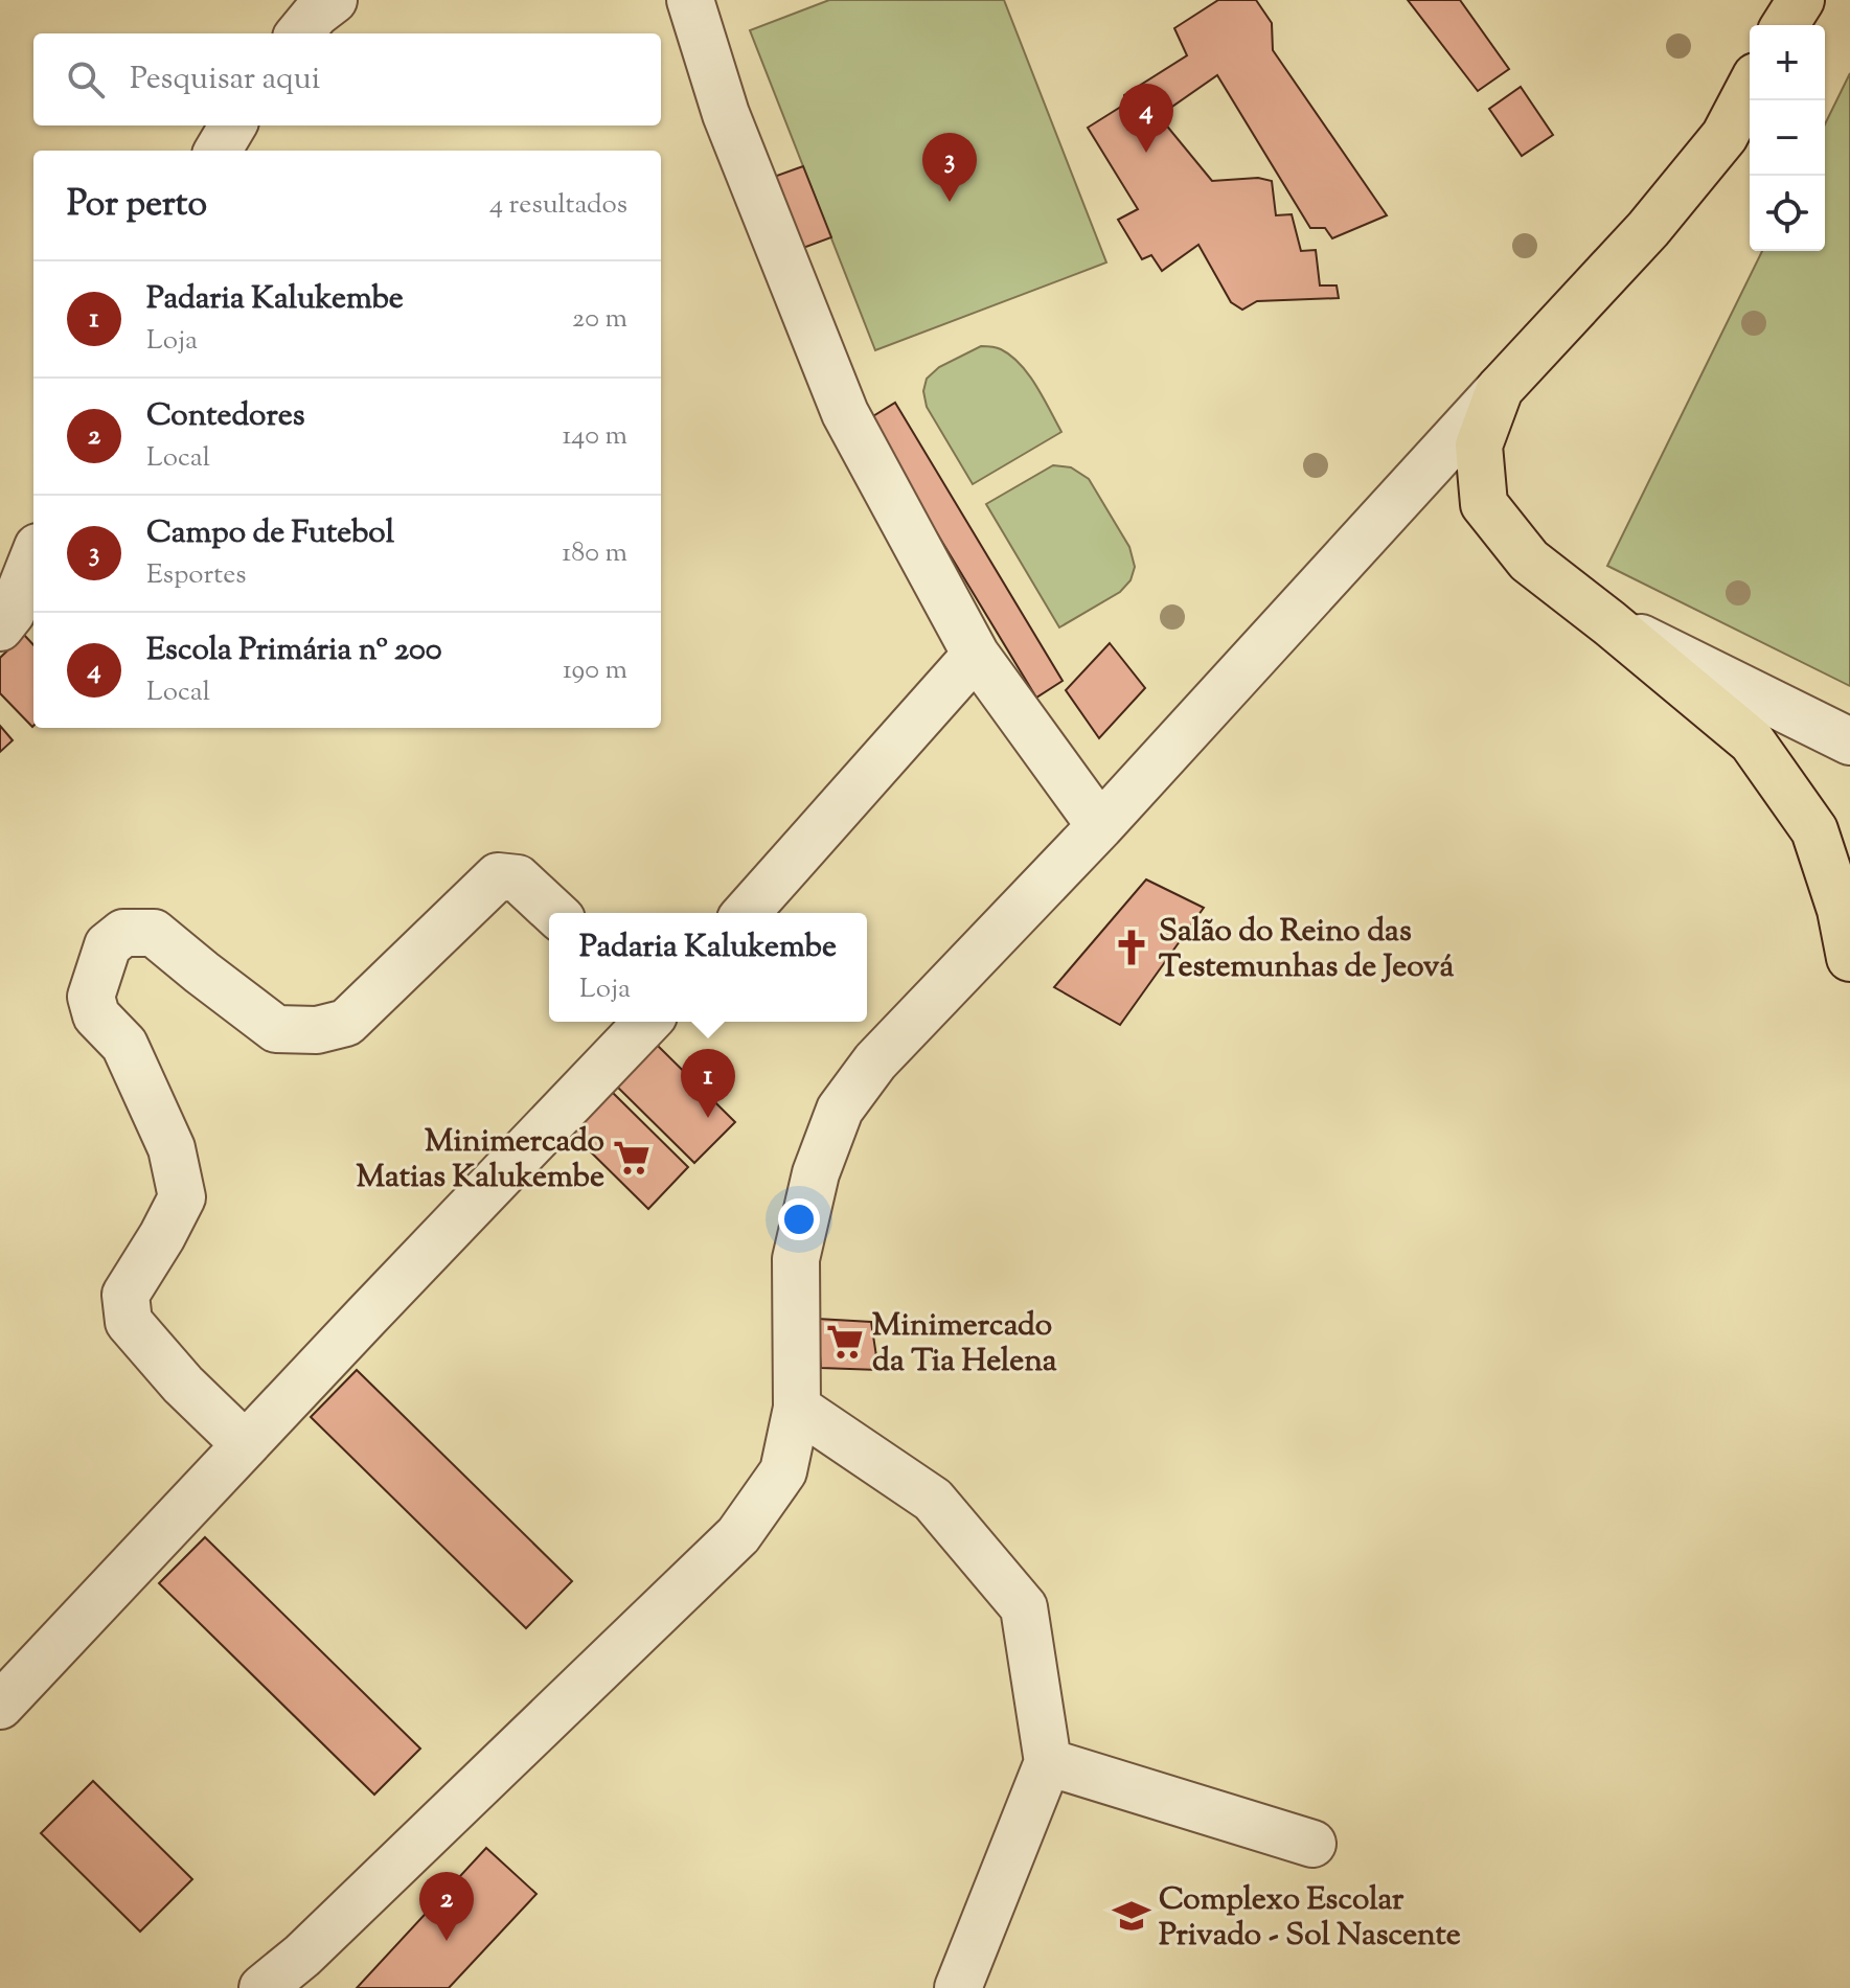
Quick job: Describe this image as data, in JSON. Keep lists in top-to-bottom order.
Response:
{
  "places": {
    "church": ["Salão do Reino das Testemunhas de Jeová"],
    "supermarket": ["Minimercado Matias Kalukembe", "Minimercado da Tia Helena"],
    "school or university": ["Complexo Escolar Privado - Sol Nascente"]
  },
  "page": {
    "map_buttons": ["+", "−"],
    "search": "Pesquisar aqui",
    "pins": [
      "4",
      "3",
      "1",
      "2"
    ],
    "heading": ["Por perto", "4 resultados"],
    "list": [
      {
        "mark": "1",
        "name": "Padaria Kalukembe",
        "note": "Loja",
        "value": "20 m"
      },
      {
        "mark": "2",
        "name": "Contedores",
        "note": "Local",
        "value": "140 m"
      },
      {
        "mark": "3",
        "name": "Campo de Futebol",
        "note": "Esportes",
        "value": "180 m"
      },
      {
        "mark": "4",
        "name": "Escola Primária nº 200",
        "note": "Local",
        "value": "190 m"
      }
    ],
    "popup": ["Padaria Kalukembe", "Loja"]
  }
}
